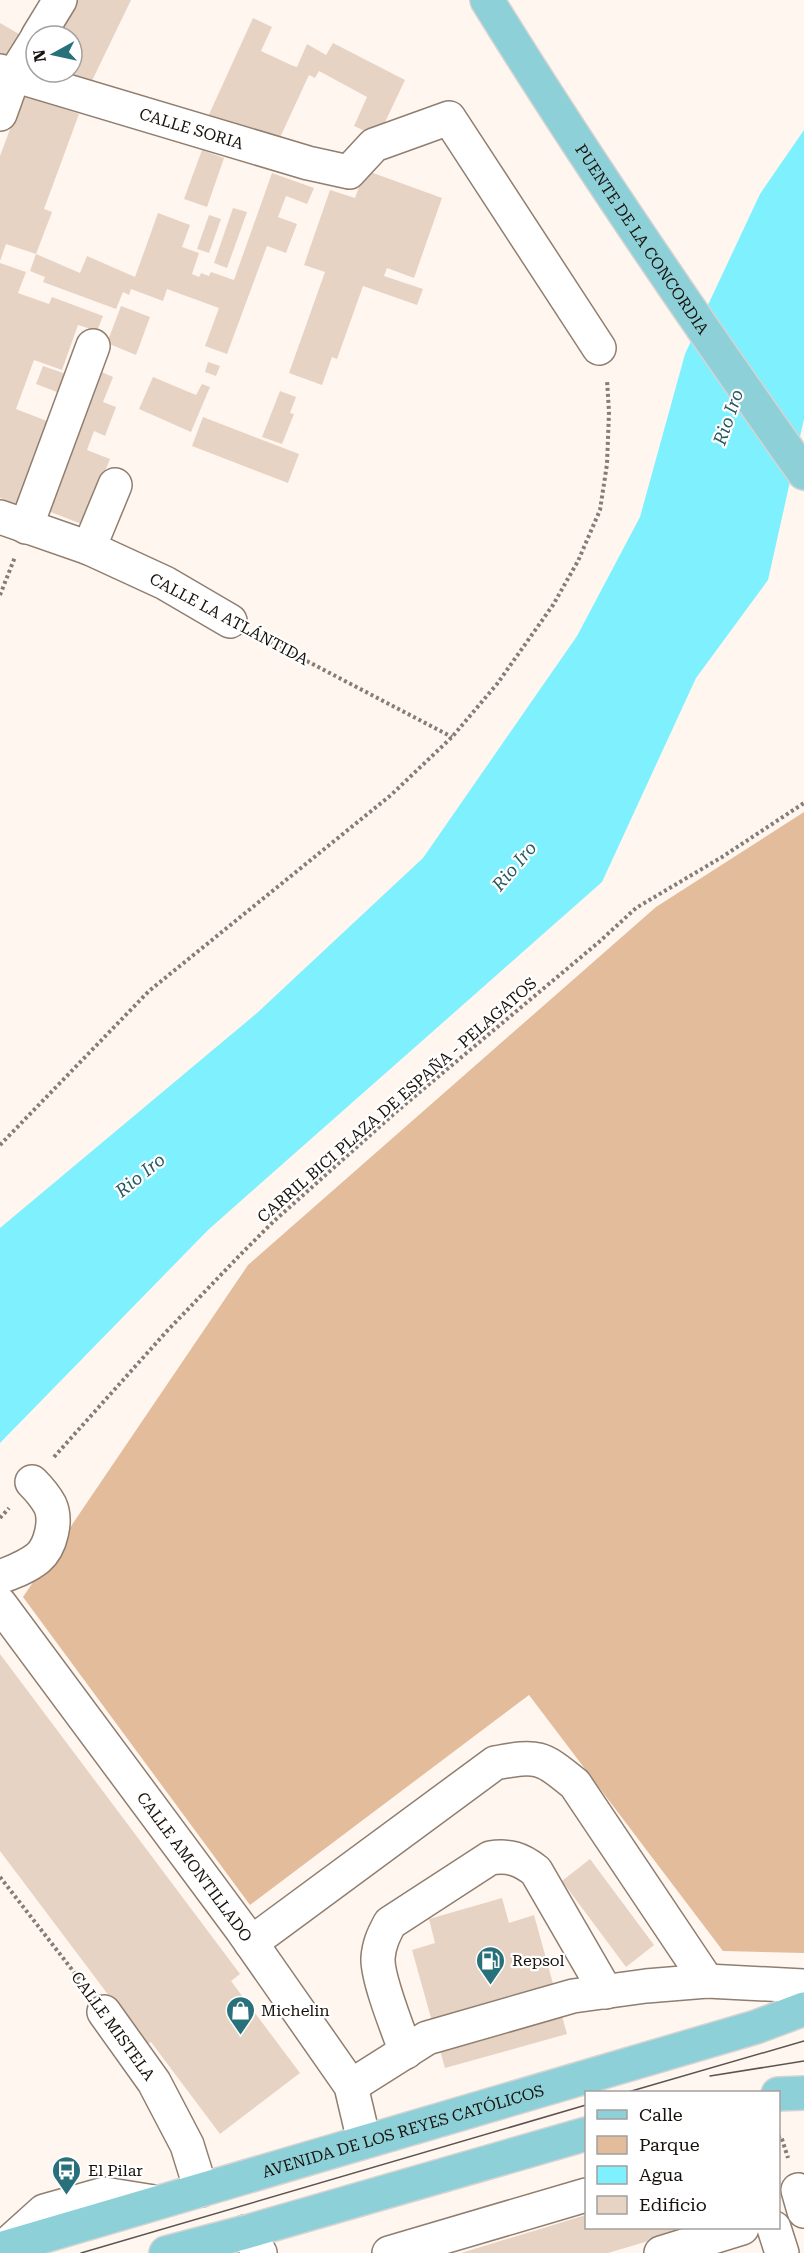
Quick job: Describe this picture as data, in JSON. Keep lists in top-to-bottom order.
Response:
{
  "streets": {
    "main road": ["PUENTE DE LA CONCORDIA", "AVENIDA DE LOS REYES CATÓLICOS"],
    "street": [
      "CALLE SORIA",
      "CALLE LA ATLÁNTIDA",
      "CALLE AMONTILLADO",
      "CALLE MISTELA"
    ],
    "path": ["CARRIL BICI PLAZA DE ESPAÑA - PELAGATOS"]
  },
  "crossings": [
    ["CALLE AMONTILLADO", "AVENIDA DE LOS REYES CATÓLICOS"],
    ["CALLE MISTELA", "AVENIDA DE LOS REYES CATÓLICOS"]
  ],
  "water": ["Rio Iro"],
  "places": {
    "fuel station": ["Repsol"],
    "shop": ["Michelin"],
    "bus stop": ["El Pilar"]
  },
  "legend": [
    "Calle",
    "Parque",
    "Agua",
    "Edificio"
  ],
  "north": "left"
}
